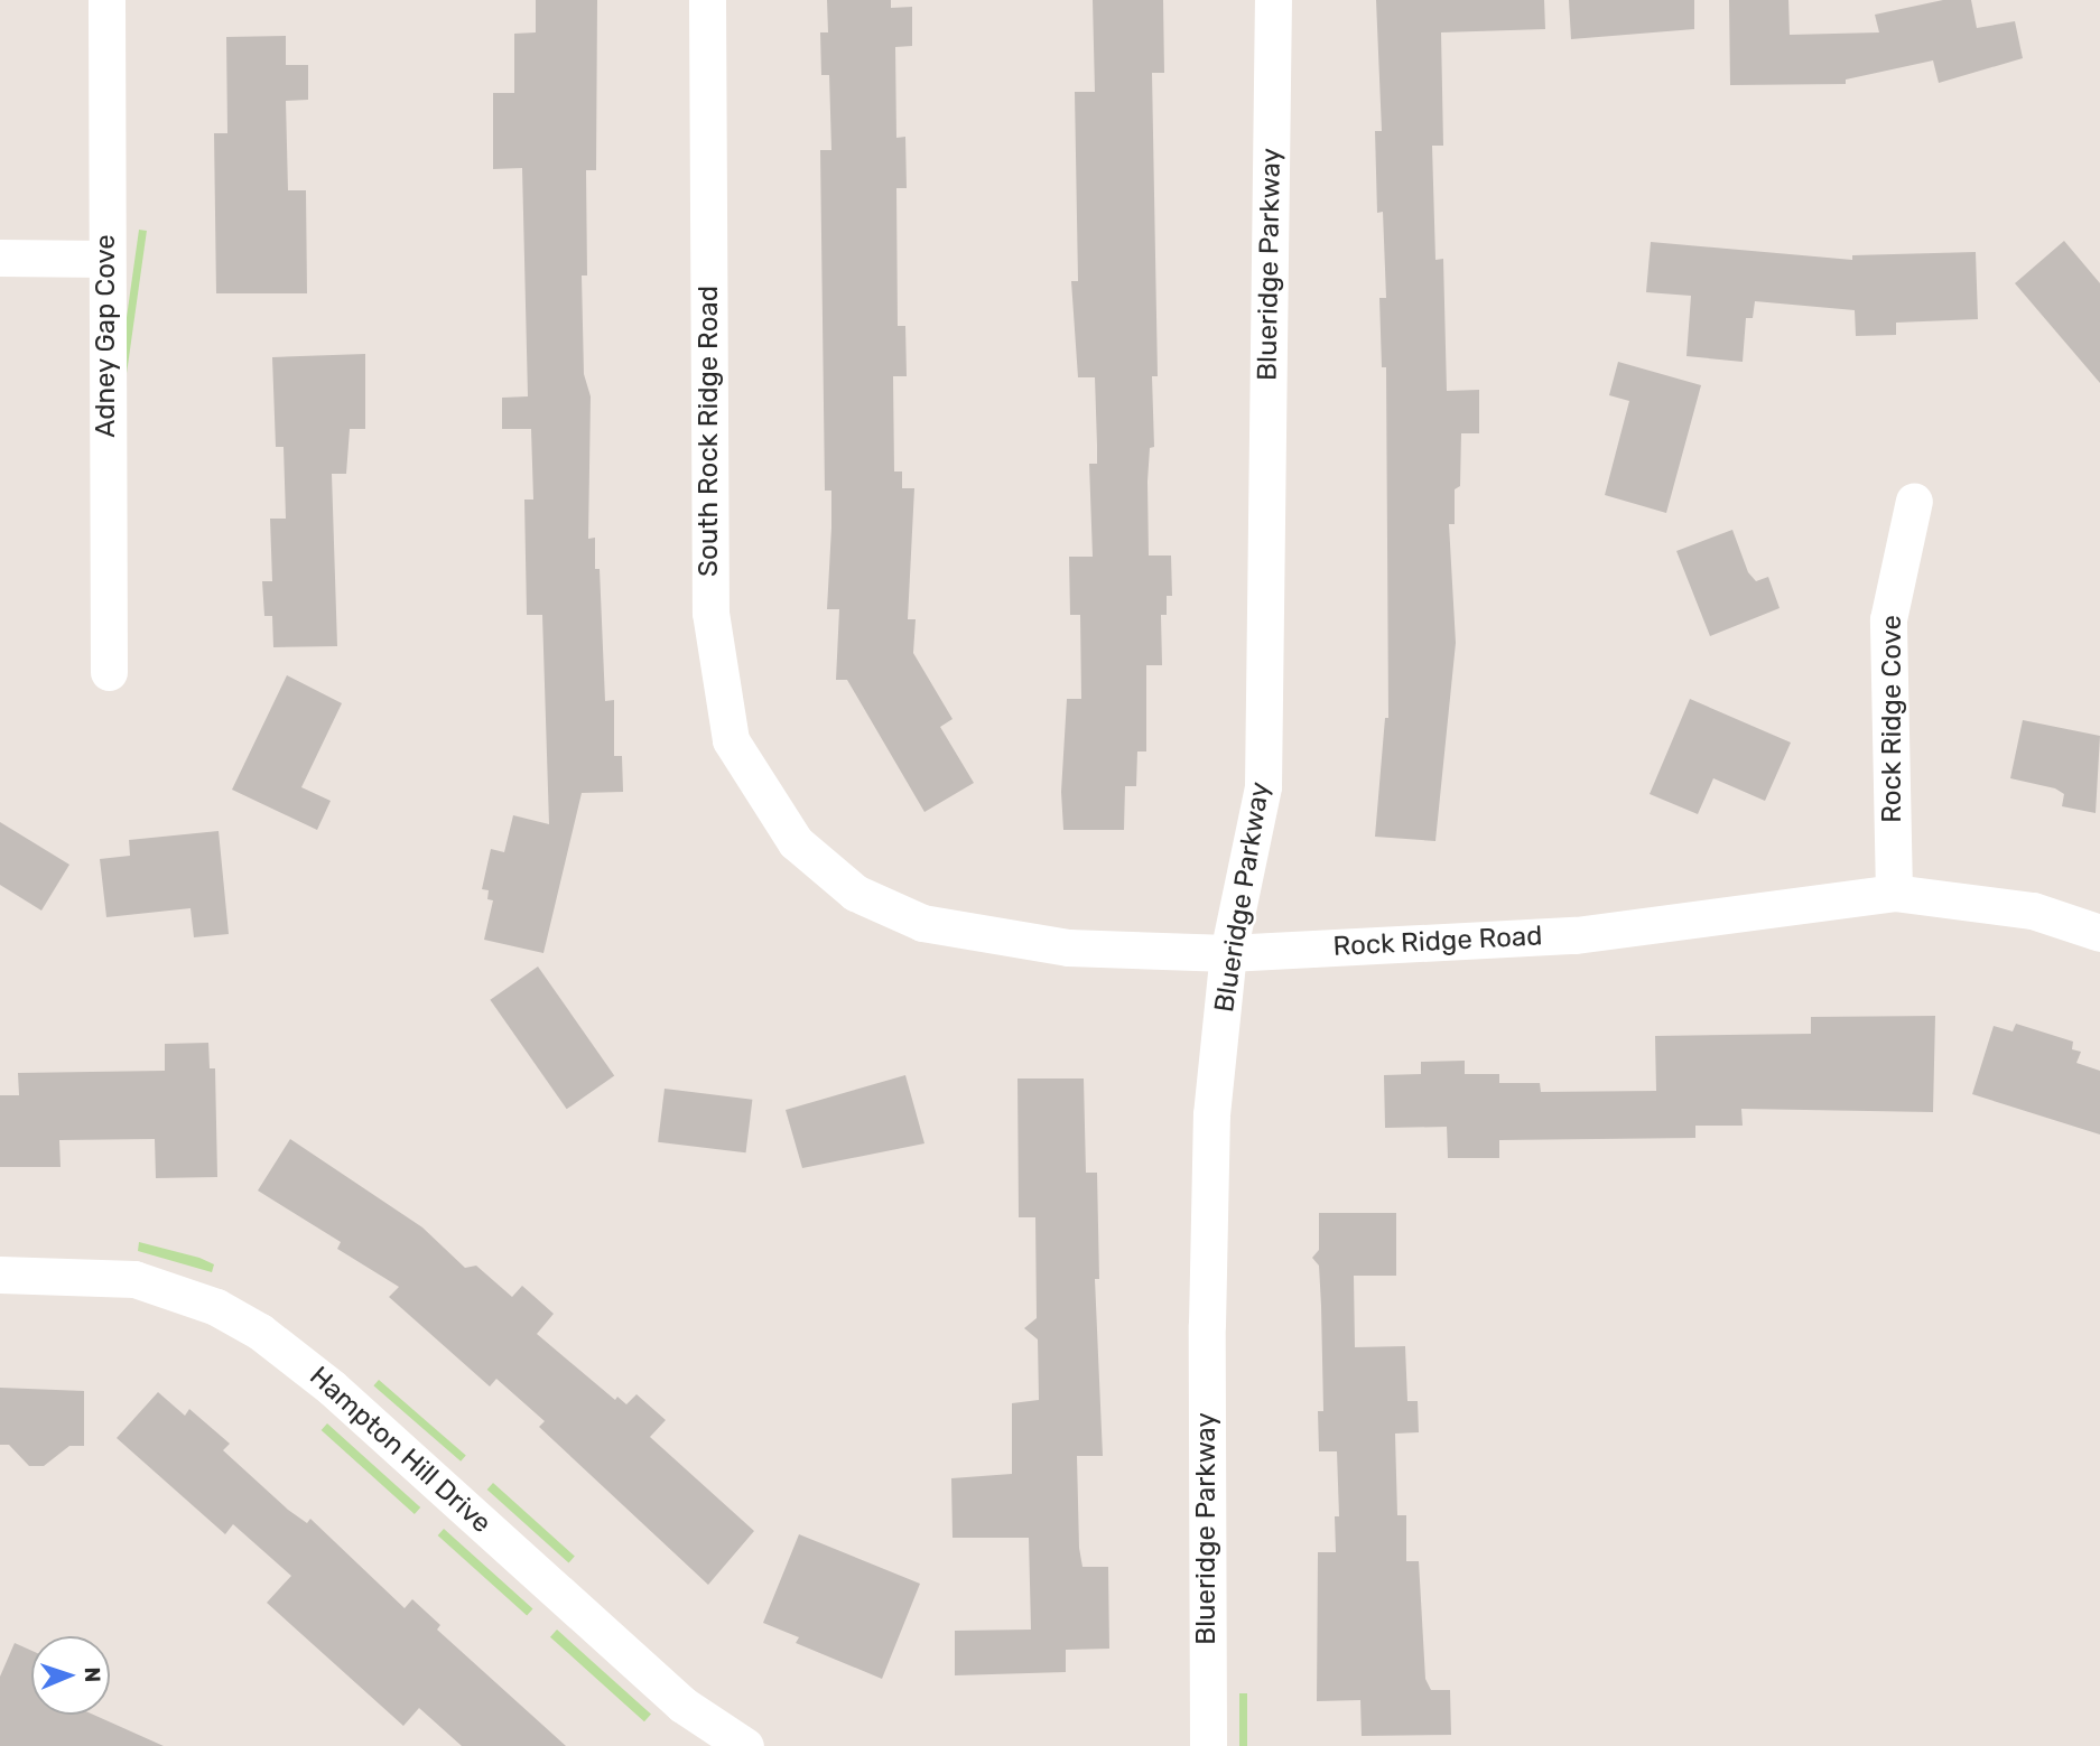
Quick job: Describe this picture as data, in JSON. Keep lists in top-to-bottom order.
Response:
{
  "streets": {
    "street": [
      "Blueridge Parkway",
      "Adney Gap Cove",
      "South Rock Ridge Road",
      "Rock Ridge Cove",
      "Rock Ridge Road",
      "Hampton Hill Drive"
    ]
  },
  "crossings": [
    ["Blueridge Parkway", "Rock Ridge Road"],
    ["South Rock Ridge Road", "Rock Ridge Road"],
    ["Rock Ridge Cove", "Rock Ridge Road"]
  ],
  "north": "right"
}
